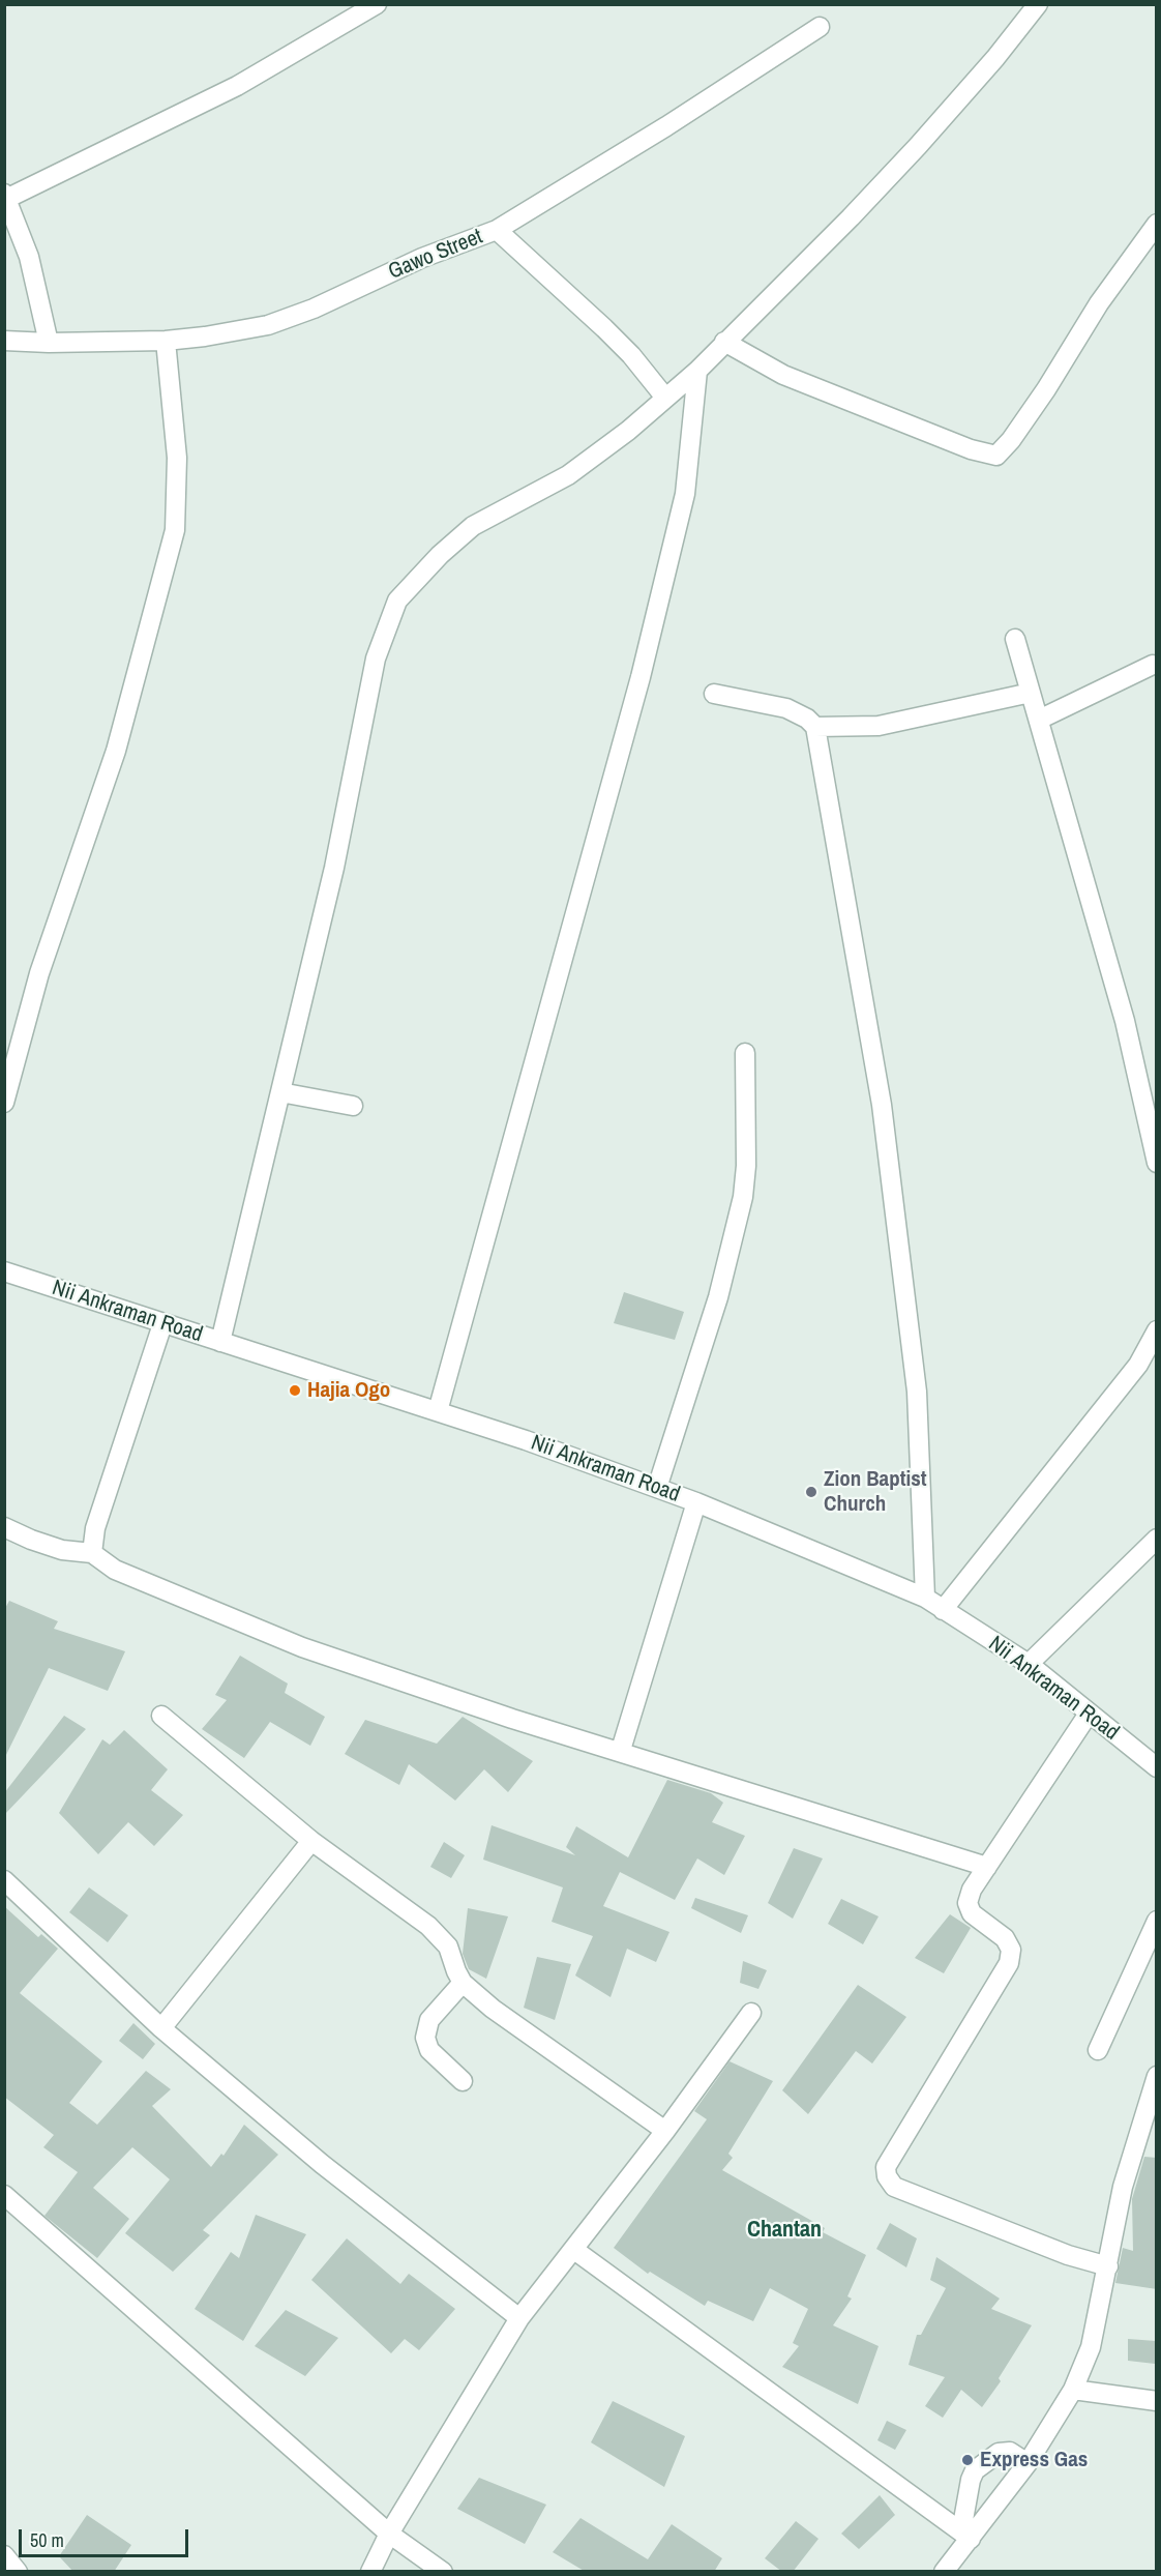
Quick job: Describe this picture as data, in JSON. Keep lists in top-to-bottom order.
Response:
{
  "streets": {
    "street": ["Gawo Street", "Nii Ankraman Road"]
  },
  "districts": ["Chantan"],
  "places": ["Hajia Ogo", "Zion Baptist Church", "Express Gas"],
  "scale_bar": "50 m"
}
